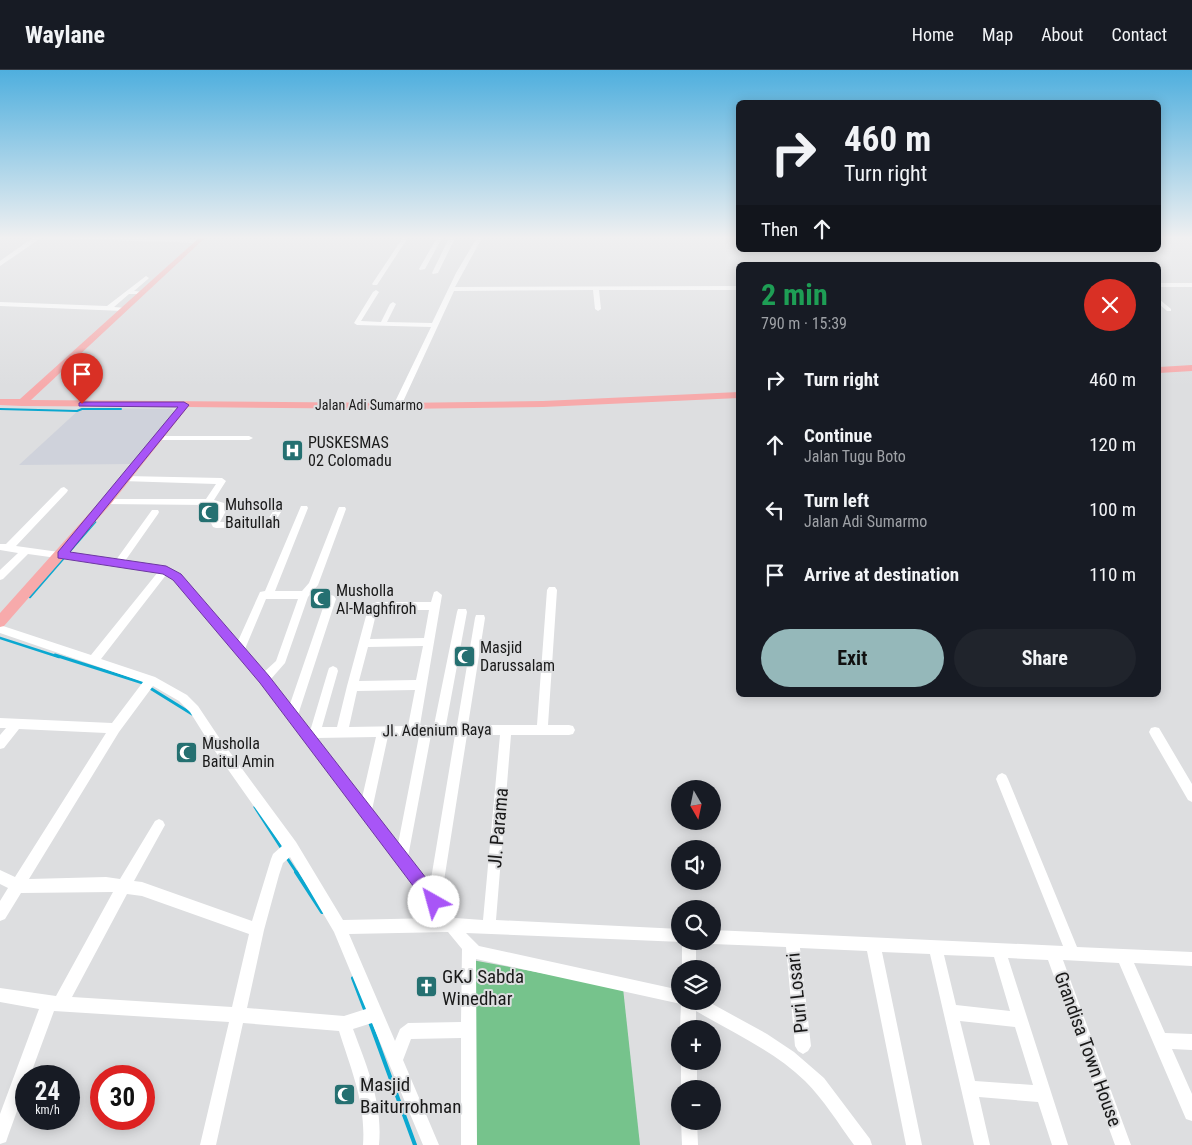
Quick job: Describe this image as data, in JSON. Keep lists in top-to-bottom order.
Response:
{
  "streets": {
    "main road": ["Jalan Adi Sumarmo"],
    "street": [
      "Jl. Adenium Raya",
      "Jl. Parama",
      "Puri Losari",
      "Grandisa Town House"
    ]
  },
  "crossings": [
    ["Jl. Adenium Raya", "Jl. Parama"]
  ],
  "places": {
    "hospital": ["PUSKESMAS 02 Colomadu"],
    "mosque": [
      "Muhsolla Baitullah",
      "Musholla Al-Maghfiroh",
      "Masjid Darussalam",
      "Musholla Baitul Amin",
      "Masjid Baiturrohman"
    ],
    "church": ["GKJ Sabda Winedhar"]
  },
  "north": "bottom",
  "page": {
    "header": "Waylane",
    "nav": [
      "Home",
      "Map",
      "About",
      "Contact"
    ],
    "turn": ["460 m", "Turn right"],
    "then": "Then",
    "heading": ["2 min", "790 m · 15:39"],
    "list": [
      {
        "name": "Turn right",
        "value": "460 m"
      },
      {
        "name": "Continue",
        "note": "Jalan Tugu Boto",
        "value": "120 m"
      },
      {
        "name": "Turn left",
        "note": "Jalan Adi Sumarmo",
        "value": "100 m"
      },
      {
        "name": "Arrive at destination",
        "value": "110 m"
      }
    ],
    "buttons": ["Exit", "Share"],
    "map_buttons": ["+", "−"],
    "speed": "24 km/h",
    "limit": "30"
  }
}
